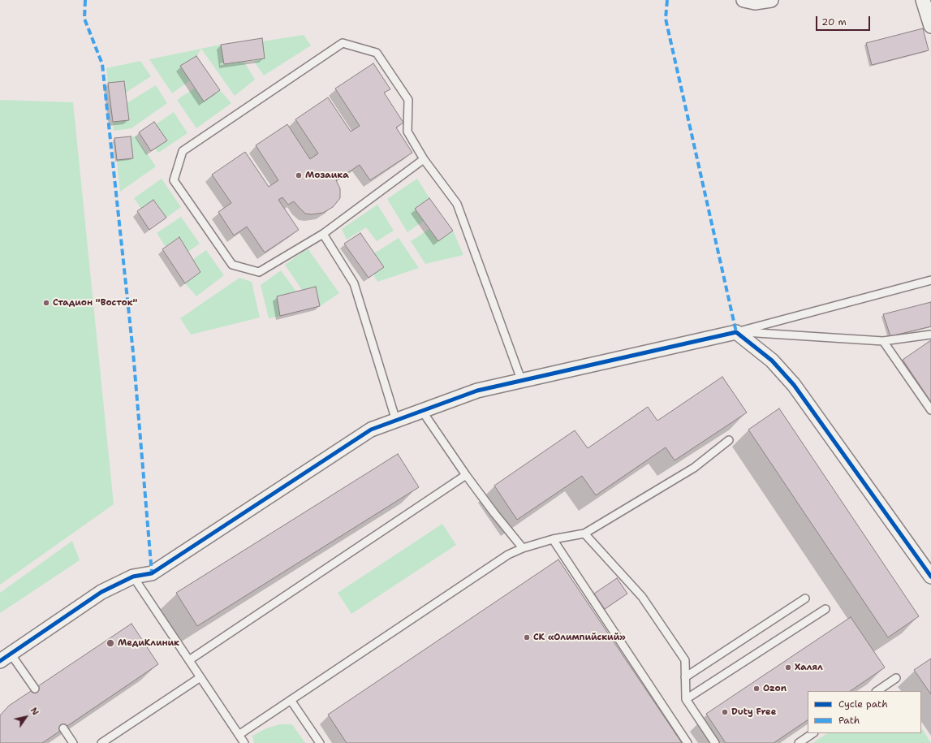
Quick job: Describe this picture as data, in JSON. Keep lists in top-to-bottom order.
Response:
{
  "places": [
    "Мозаика",
    "Стадион \"Восток\"",
    "СК «Олимпийский»",
    "МедиКлиник",
    "Халял",
    "Ozon",
    "Duty Free"
  ],
  "legend": ["Cycle path", "Path"],
  "scale_bar": "20 m",
  "north": "top right"
}
